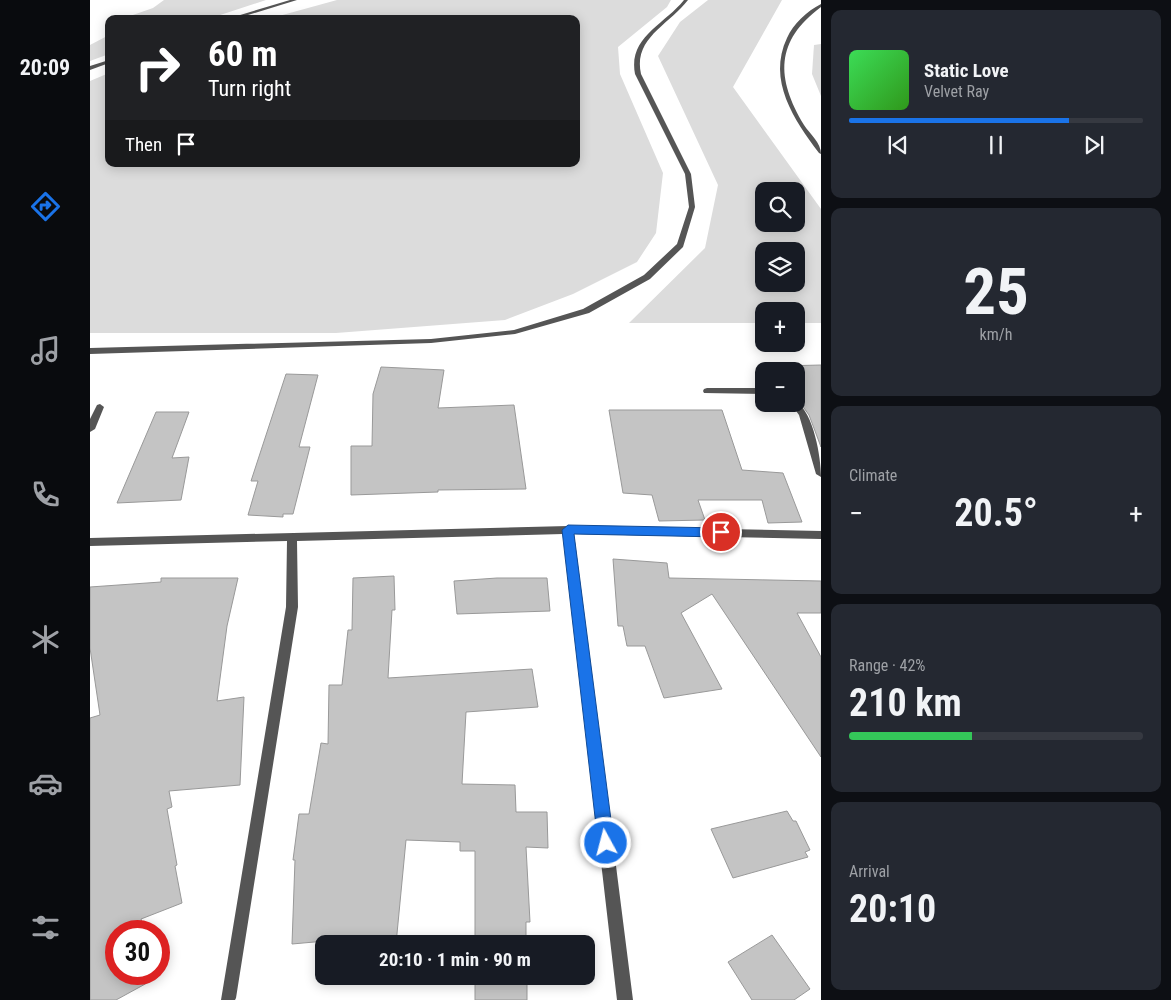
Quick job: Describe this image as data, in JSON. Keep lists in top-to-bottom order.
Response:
{
  "page": {
    "tabs": "20:09",
    "turn": ["60 m", "Turn right"],
    "song": ["Static Love", "Velvet Ray"],
    "then": "Then",
    "map_buttons": ["+", "−"],
    "tile": [
      ["25", "km/h"],
      "Climate",
      ["Range · 42%", "210 km"],
      ["Arrival", "20:10"]
    ],
    "heat": ["−", "20.5°", "+"],
    "limit": "30",
    "trip": "20:10 · 1 min · 90 m"
  }
}
